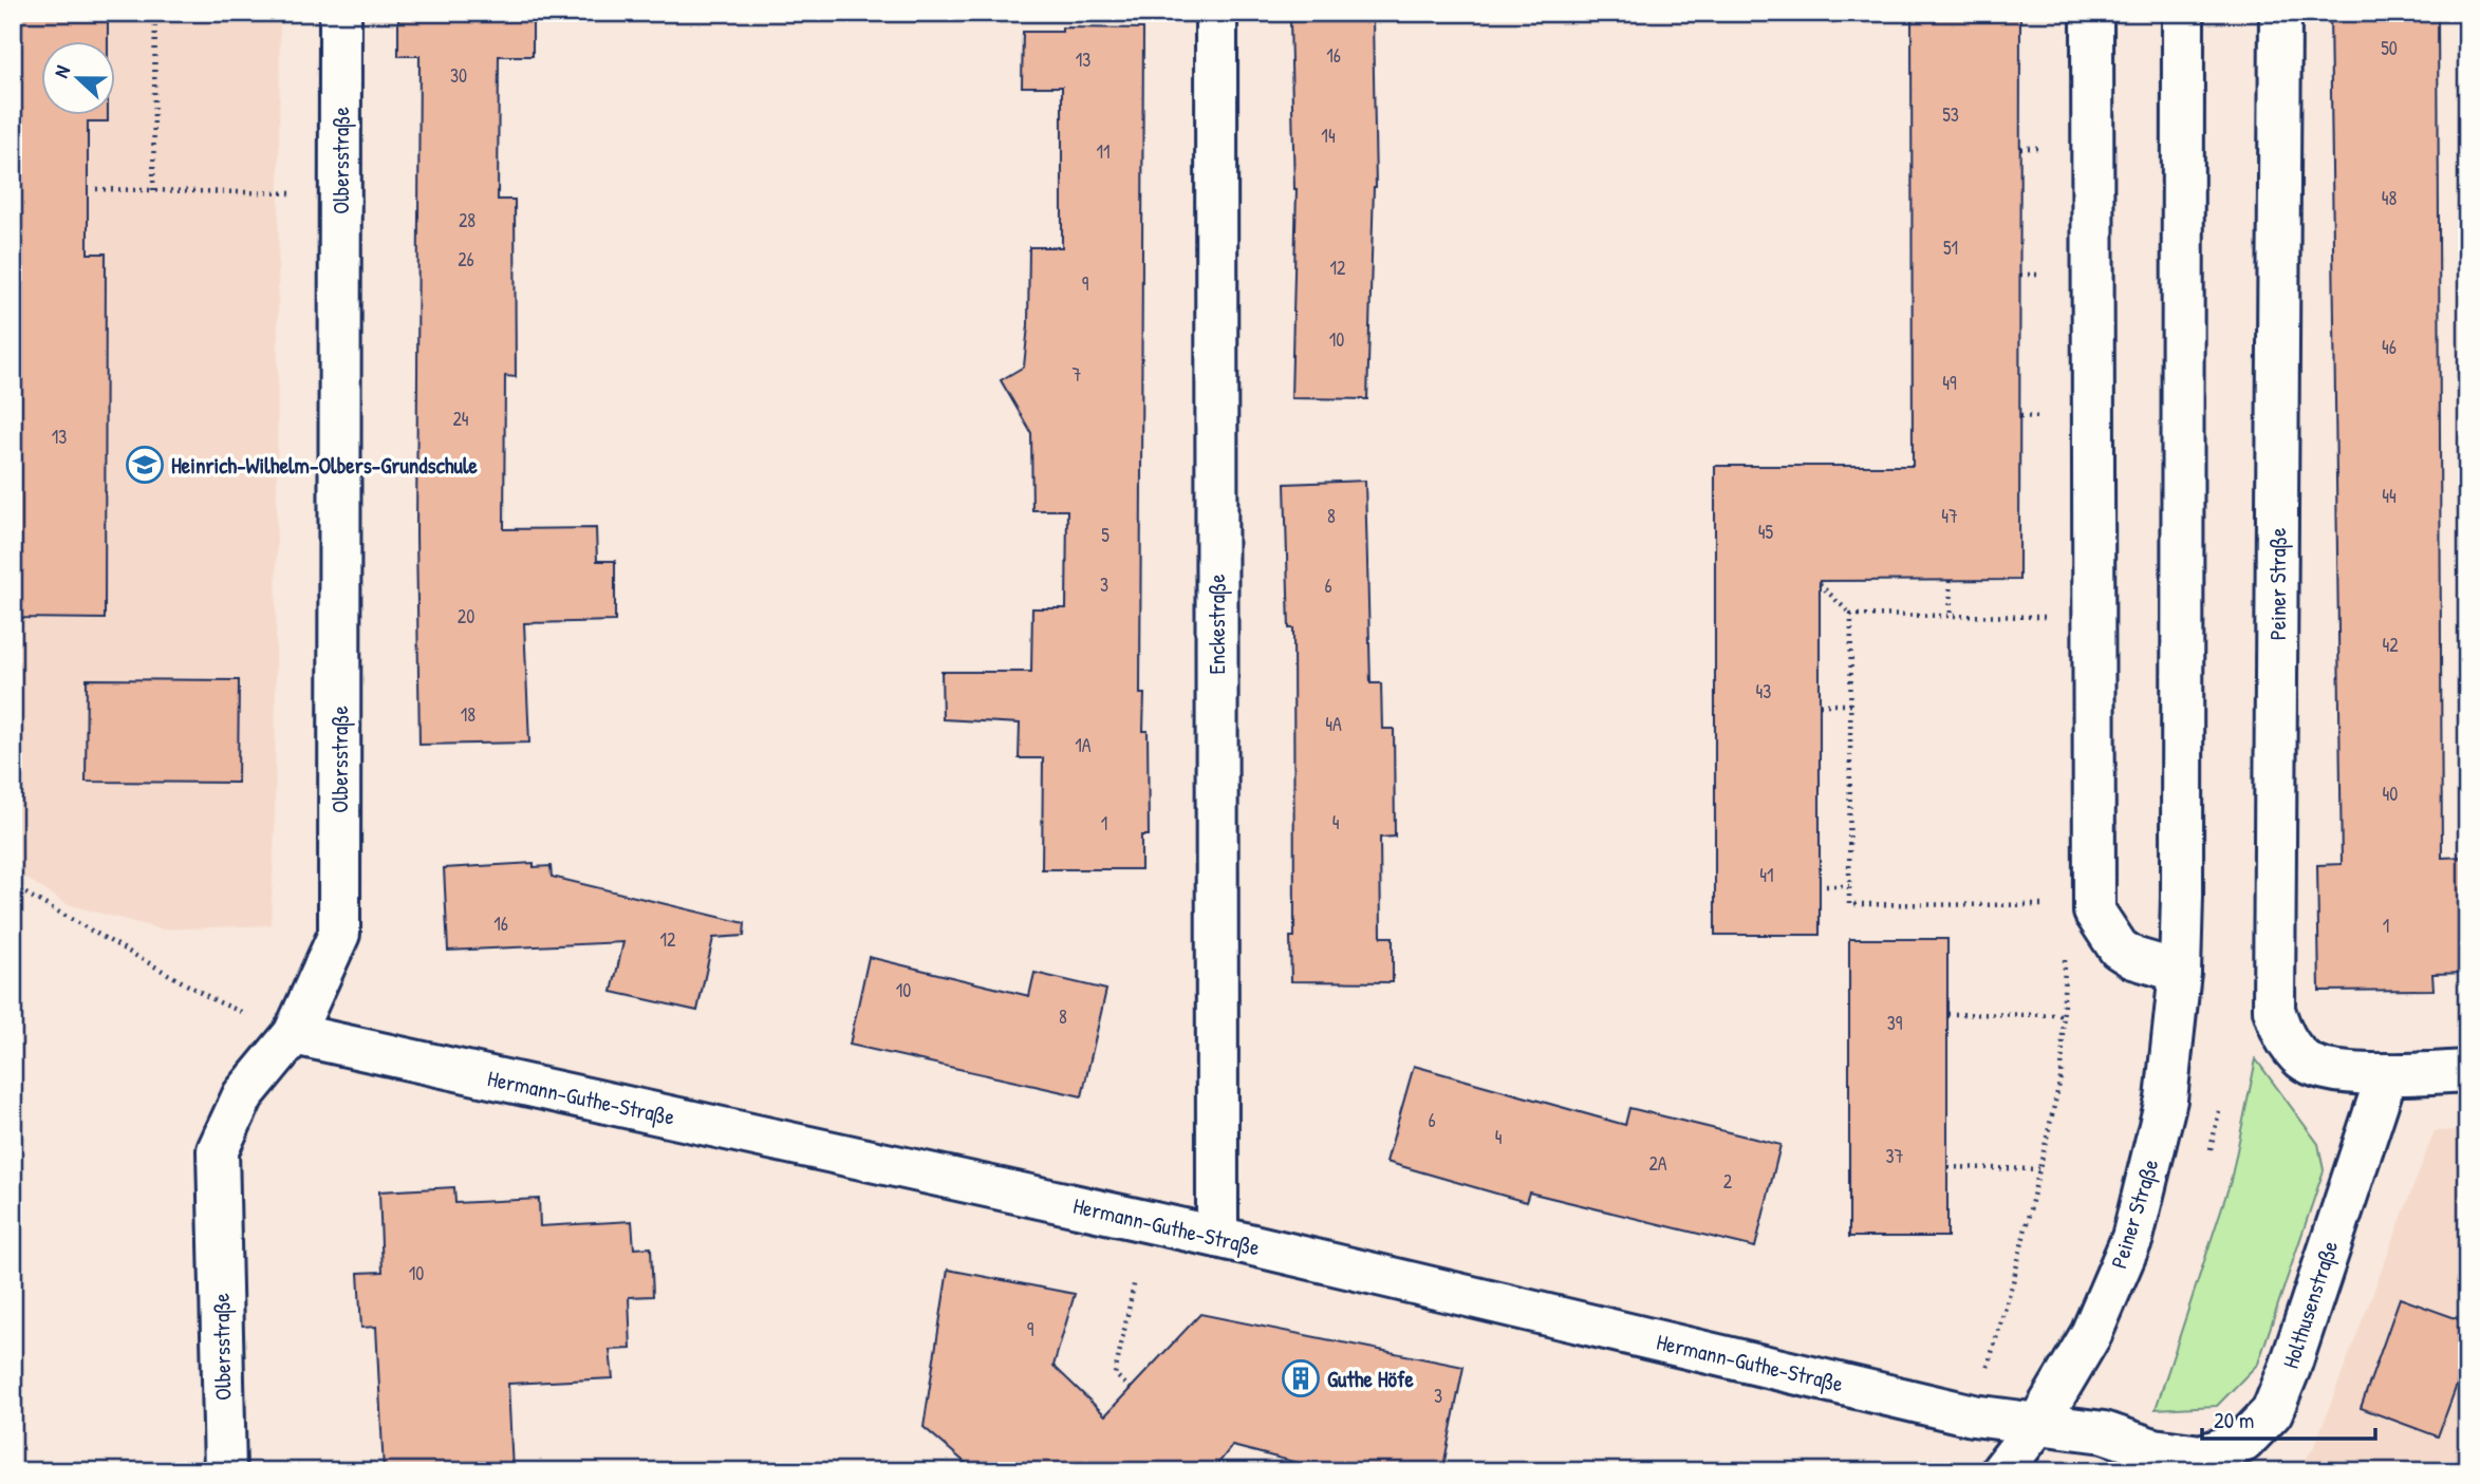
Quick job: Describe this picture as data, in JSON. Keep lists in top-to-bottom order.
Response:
{
  "streets": {
    "street": [
      "Olbersstraße",
      "Peiner Straße",
      "Enckestraße",
      "Hermann-Guthe-Straße",
      "Holthusenstraße"
    ]
  },
  "crossings": [
    ["Olbersstraße", "Hermann-Guthe-Straße"],
    ["Peiner Straße", "Hermann-Guthe-Straße"],
    ["Peiner Straße", "Holthusenstraße"],
    ["Enckestraße", "Hermann-Guthe-Straße"],
    ["Hermann-Guthe-Straße", "Holthusenstraße"]
  ],
  "places": {
    "school or university": ["Heinrich-Wilhelm-Olbers-Grundschule"],
    "building": ["Guthe Höfe"]
  },
  "house_numbers": [
    "50",
    "16",
    "13",
    "30",
    "53",
    "14",
    "11",
    "48",
    "28",
    "51",
    "26",
    "12",
    "9",
    "10",
    "46",
    "7",
    "49",
    "24",
    "13",
    "44",
    "8",
    "47",
    "45",
    "5",
    "3",
    "6",
    "20",
    "42",
    "43",
    "18",
    "4A",
    "1A",
    "40",
    "4",
    "1",
    "41",
    "16",
    "1",
    "12",
    "10",
    "8",
    "39",
    "6",
    "4",
    "37",
    "2A",
    "2",
    "10",
    "9",
    "3"
  ],
  "scale_bar": "20 m",
  "north": "left"
}
